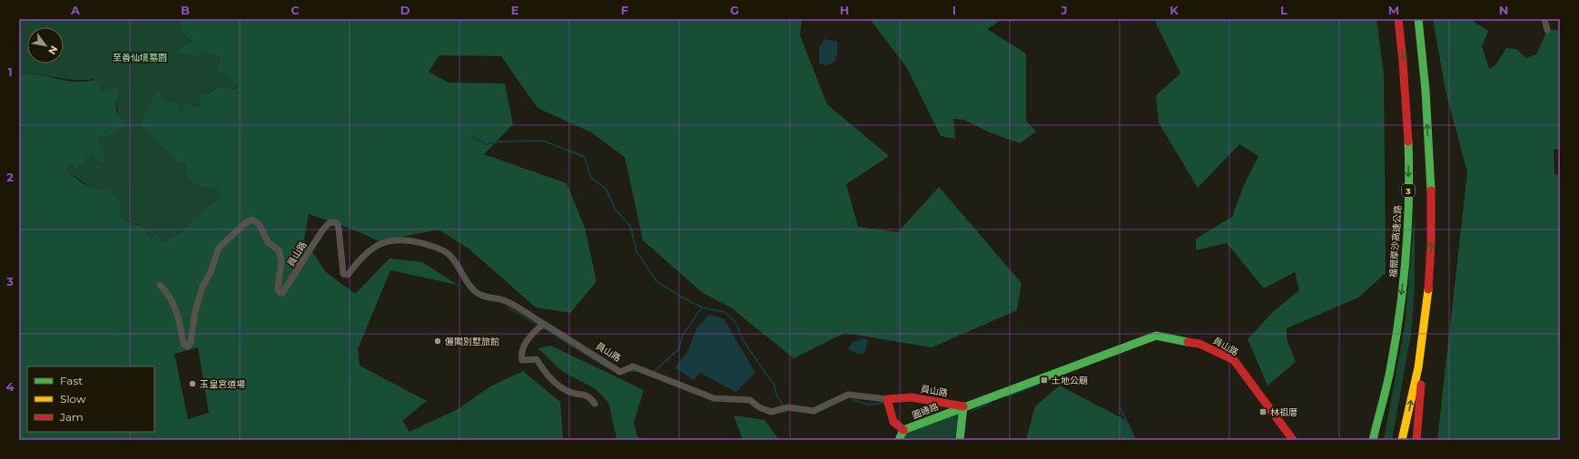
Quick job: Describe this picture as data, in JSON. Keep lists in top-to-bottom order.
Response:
{
  "streets": {
    "main road": [
      "3",
      "福爾摩沙高速公路",
      "員山路",
      "圓通路"
    ]
  },
  "crossings": [
    ["員山路", "圓通路"]
  ],
  "parks": ["至善仙境墓園"],
  "places": {
    "other": ["儷閣別墅旅館", "玉皇宮道場"],
    "transit": ["土地公廟", "林祖厝"]
  },
  "legend": ["Fast", "Slow", "Jam"],
  "north": "bottom right",
  "grid": {
    "columns": [
      "A",
      "B",
      "C",
      "D",
      "E",
      "F",
      "G",
      "H",
      "I",
      "J",
      "K",
      "L",
      "M",
      "N"
    ],
    "rows": [
      "1",
      "2",
      "3",
      "4"
    ]
  }
}
